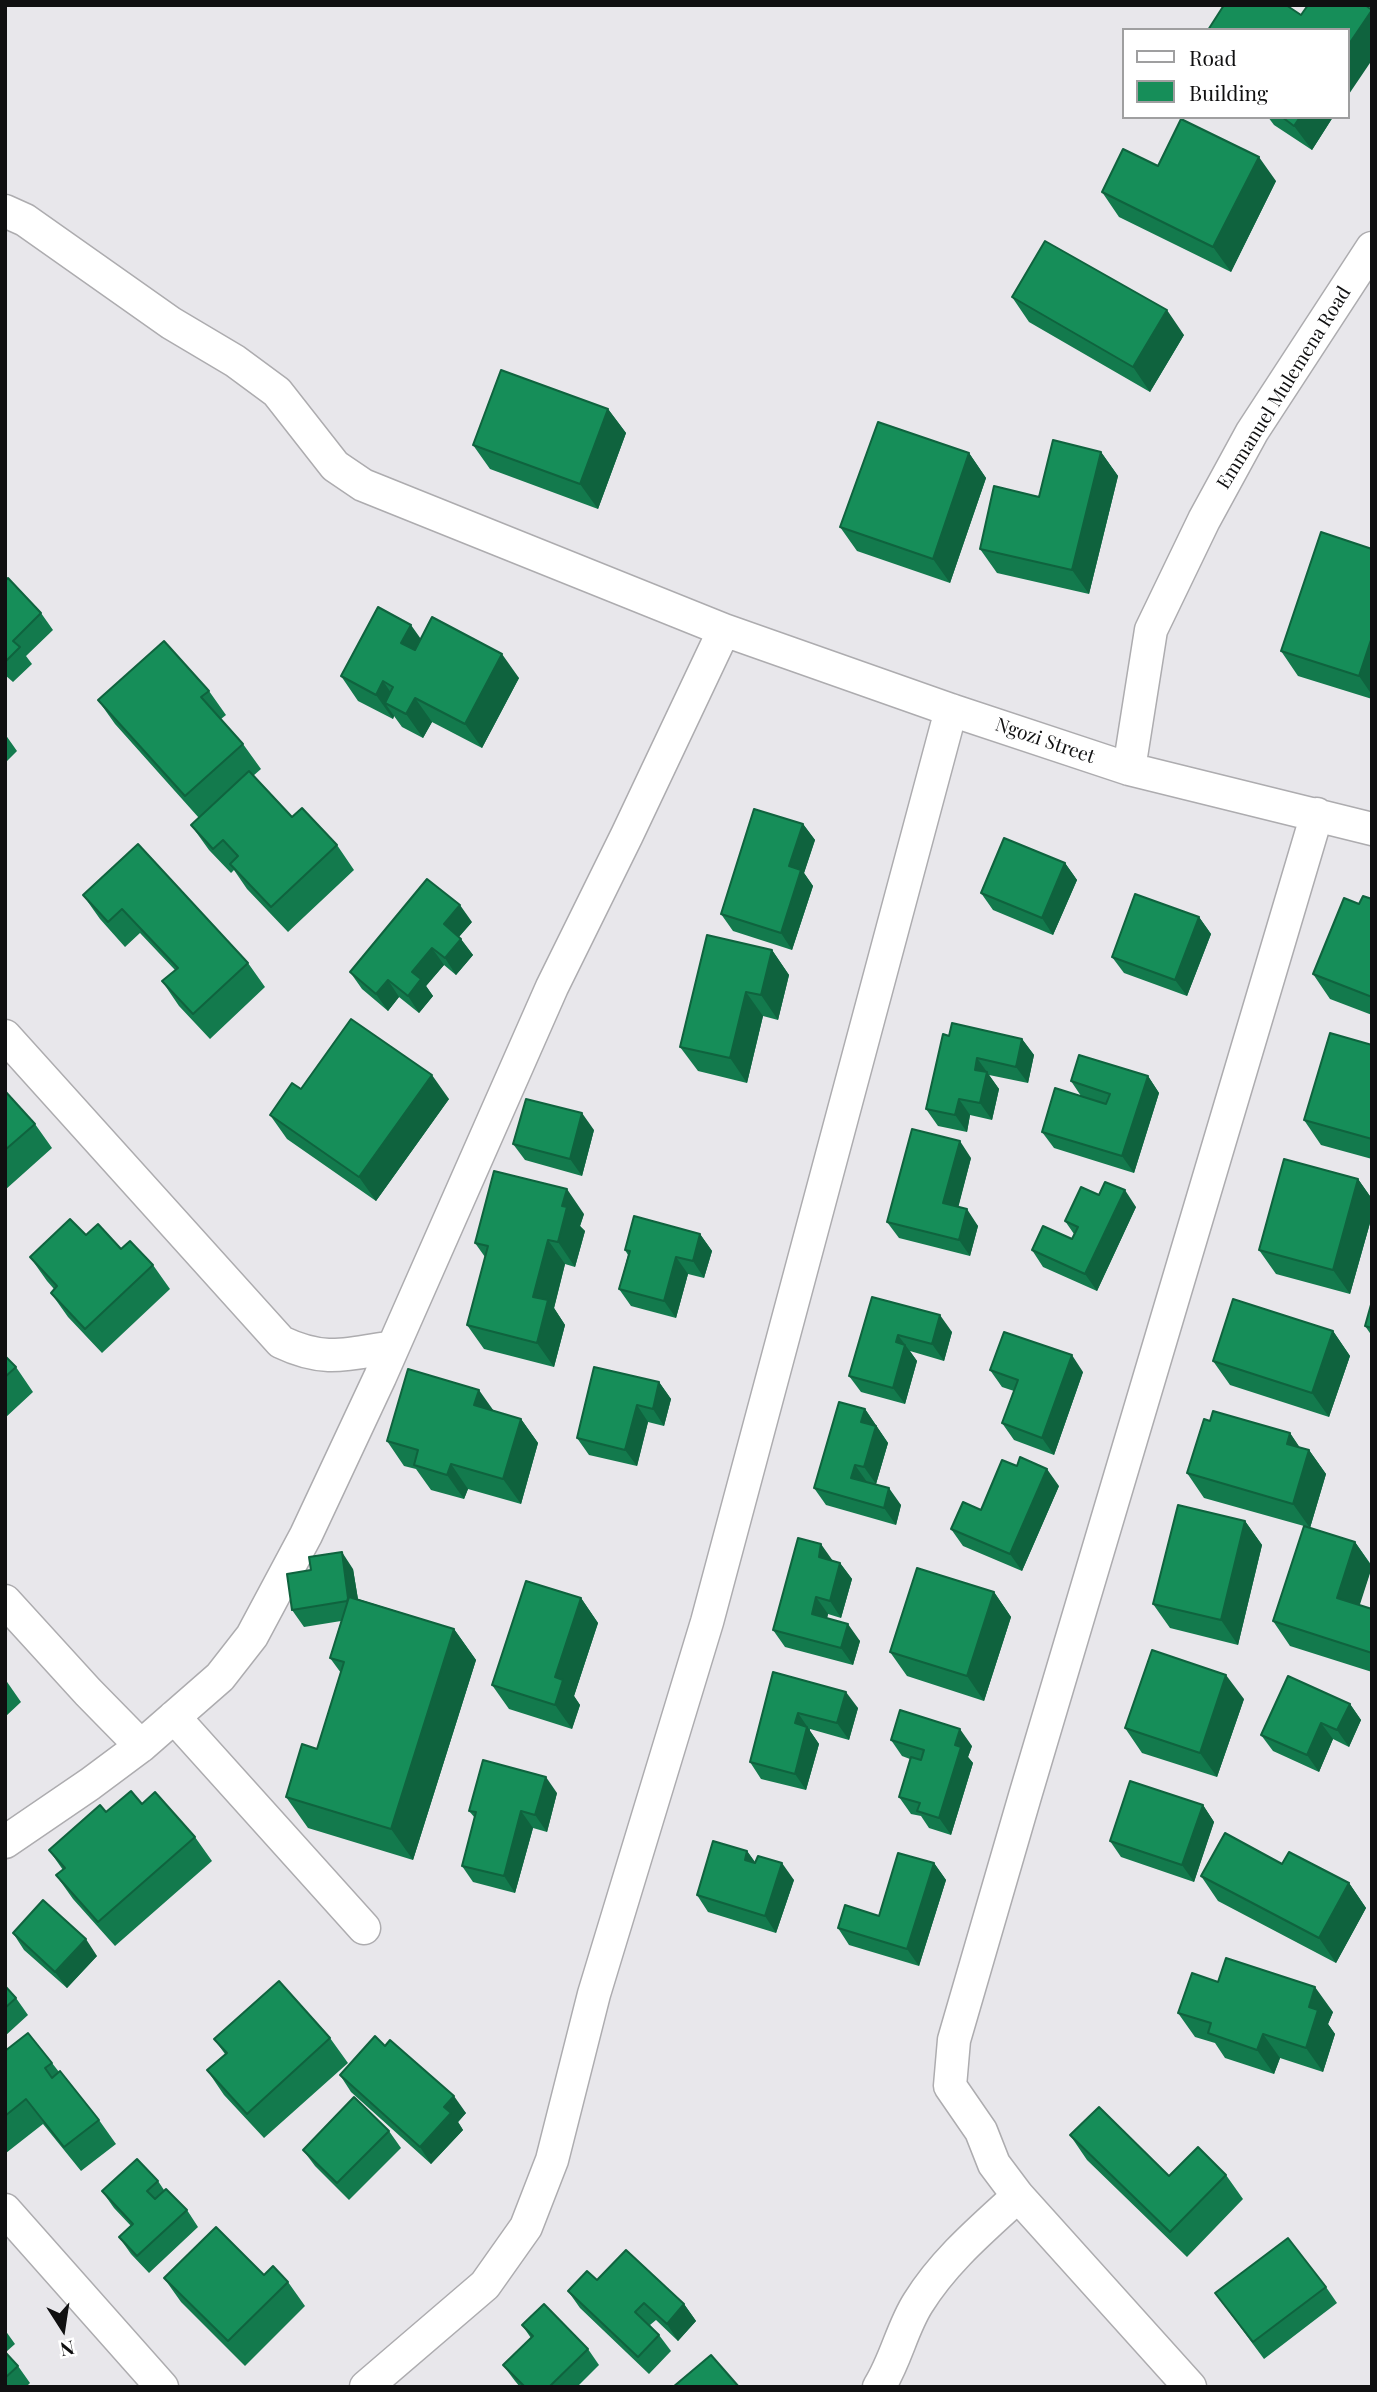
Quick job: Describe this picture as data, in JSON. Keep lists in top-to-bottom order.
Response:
{
  "streets": {
    "street": ["Emmanuel Mulemena Road", "Ngozi Street"]
  },
  "crossings": [
    ["Emmanuel Mulemena Road", "Ngozi Street"]
  ],
  "legend": ["Road", "Building"],
  "north": "bottom"
}
